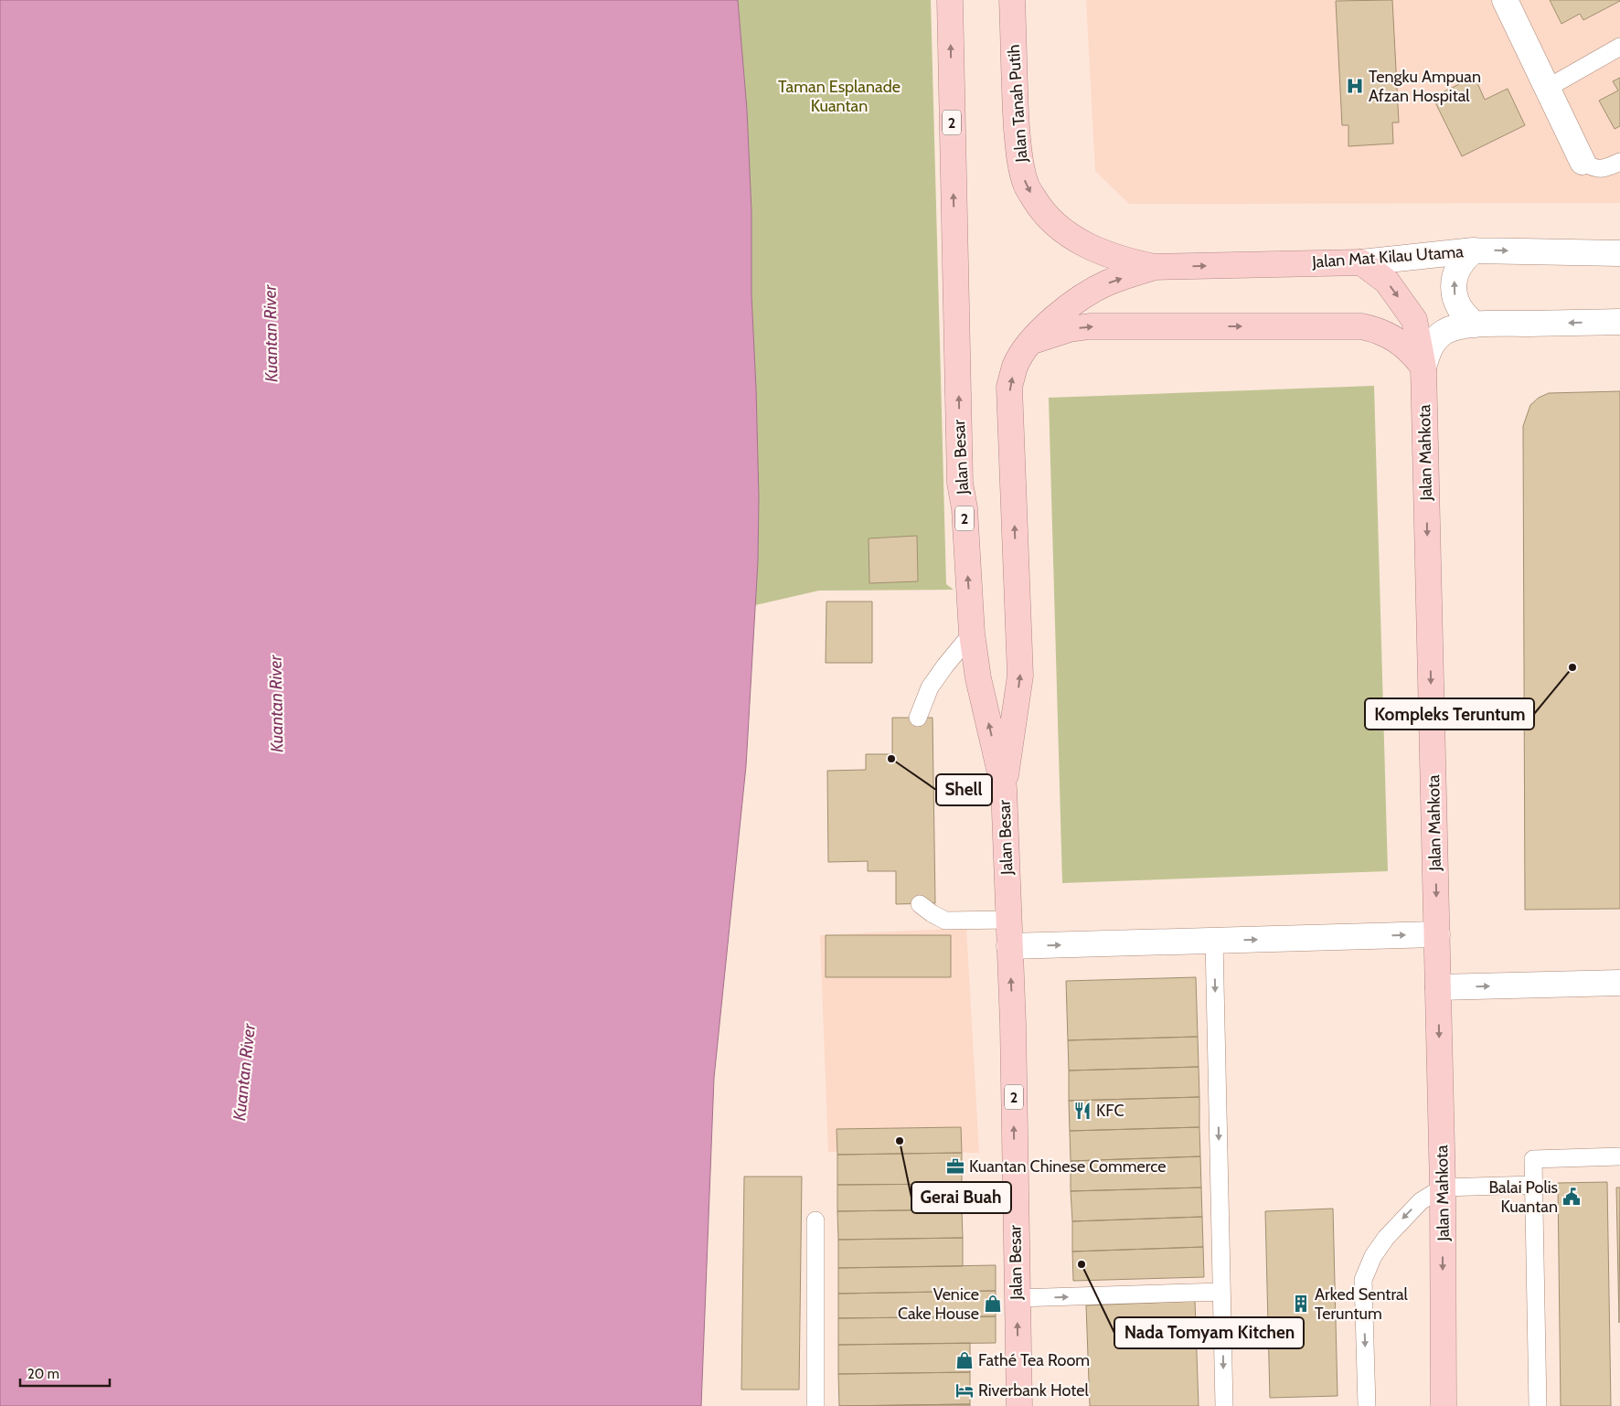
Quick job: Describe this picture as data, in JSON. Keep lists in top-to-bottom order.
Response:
{
  "streets": {
    "highway": [
      "Jalan Tanah Putih",
      "2",
      "Jalan Mat Kilau Utama",
      "Jalan Mahkota",
      "Jalan Besar"
    ]
  },
  "crossings": [
    ["Jalan Tanah Putih", "Jalan Mat Kilau Utama"],
    ["Jalan Mat Kilau Utama", "Jalan Mahkota"]
  ],
  "one_way": ["Jalan Tanah Putih", "Jalan Mahkota"],
  "water": ["Kuantan River"],
  "parks": ["Taman Esplanade Kuantan"],
  "places": {
    "hospital": ["Tengku Ampuan Afzan Hospital"],
    "other": [
      "Kompleks Teruntum",
      "Shell",
      "Gerai Buah",
      "Nada Tomyam Kitchen"
    ],
    "restaurant": ["KFC"],
    "office": ["Kuantan Chinese Commerce"],
    "public building": ["Balai Polis Kuantan"],
    "shop": ["Venice Cake House", "Fathé Tea Room"],
    "building": ["Arked Sentral Teruntum"],
    "hotel": ["Riverbank Hotel"]
  },
  "scale_bar": "20 m"
}
